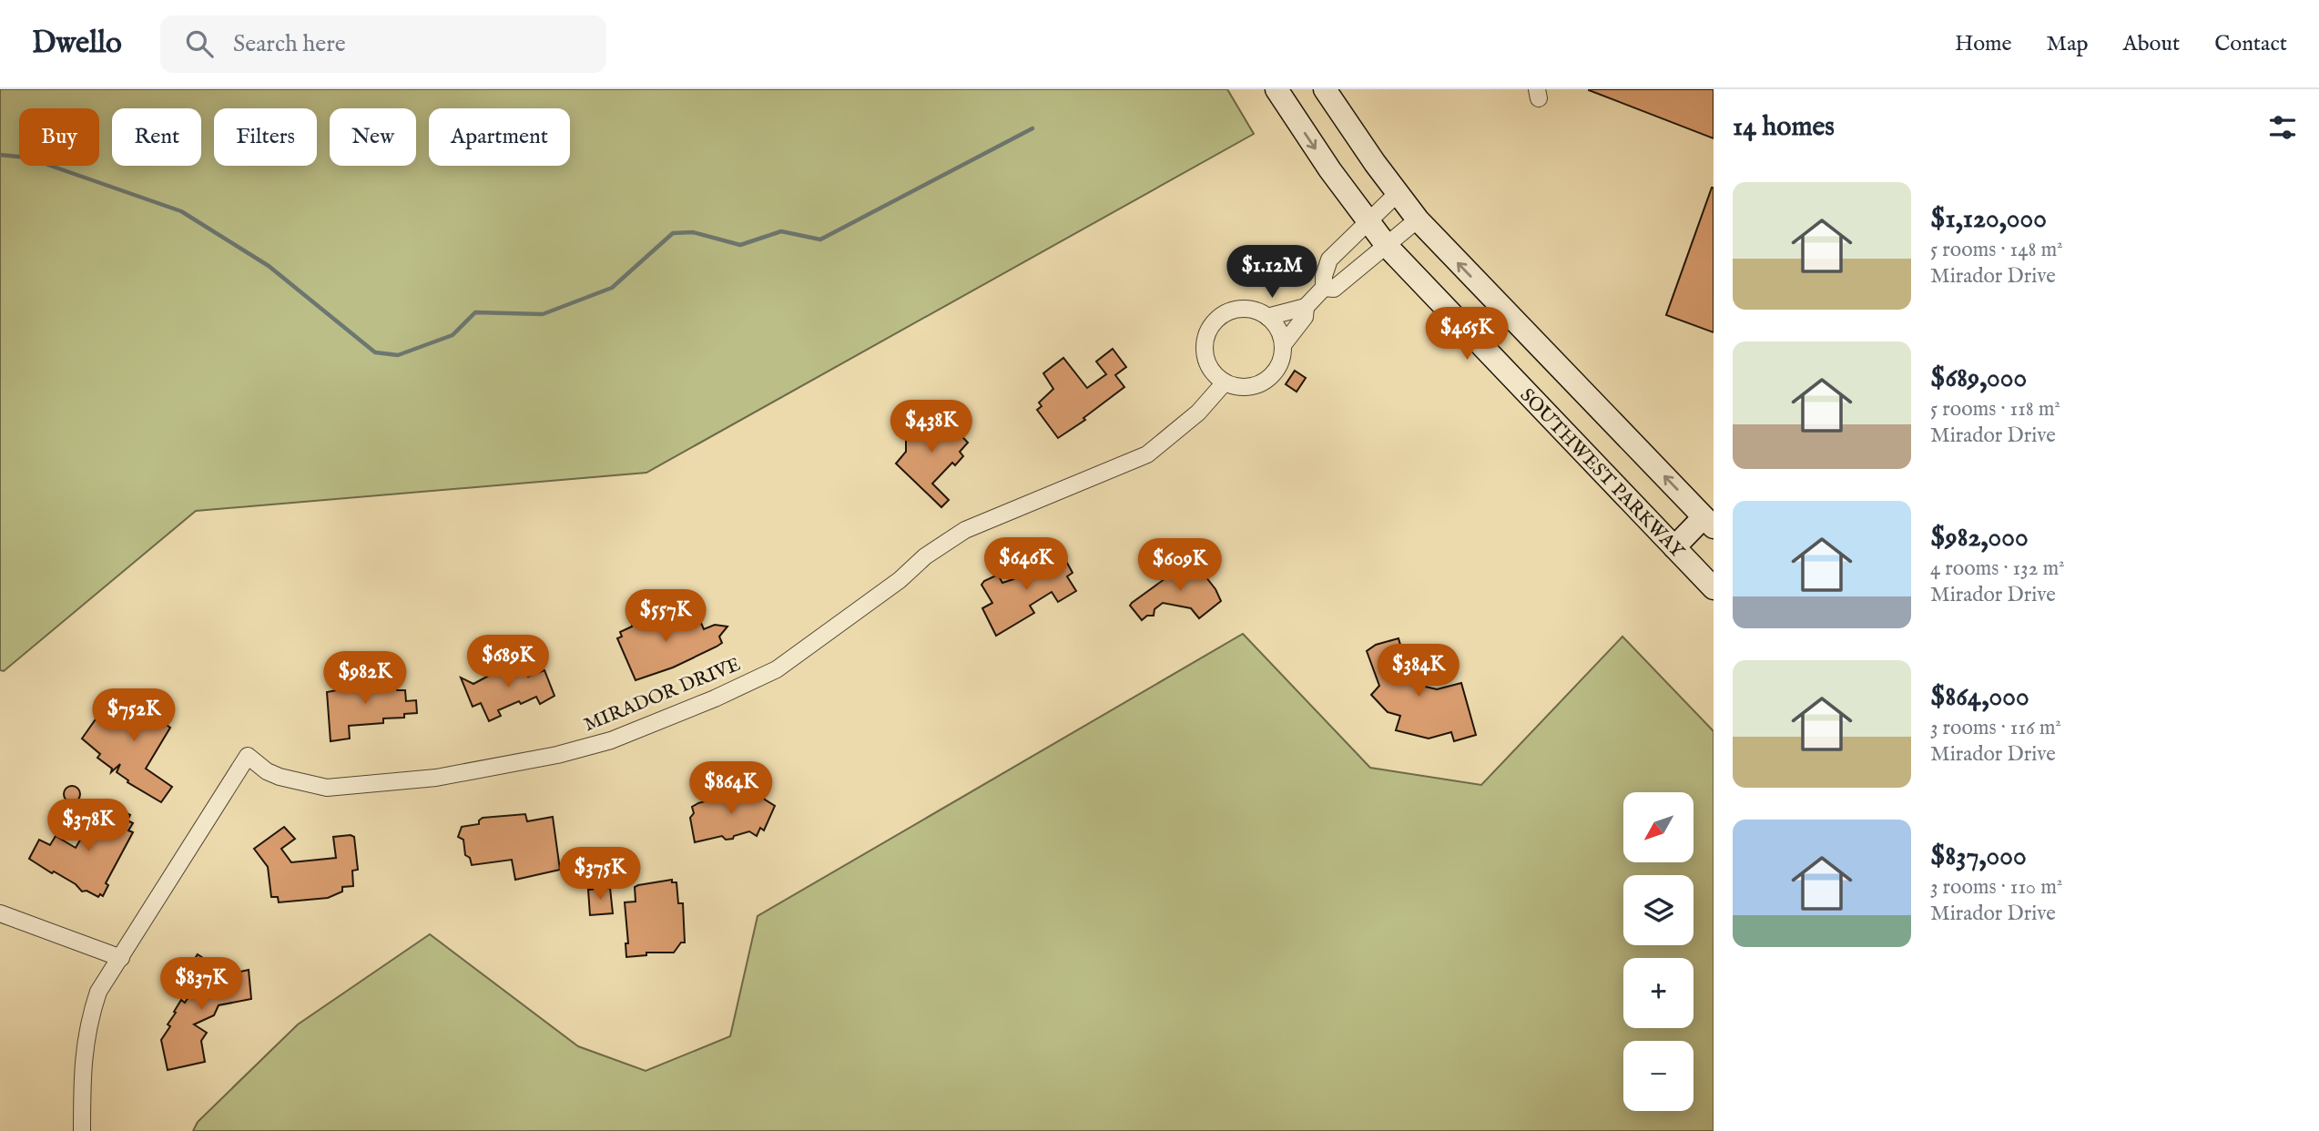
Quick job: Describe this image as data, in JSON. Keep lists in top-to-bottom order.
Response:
{
  "streets": {
    "main road": ["SOUTHWEST PARKWAY"],
    "street": ["MIRADOR DRIVE"]
  },
  "north": "bottom left",
  "page": {
    "header": "Dwello",
    "search": "Search here",
    "nav": [
      "Home",
      "Map",
      "About",
      "Contact"
    ],
    "heading": "14 homes",
    "chip": [
      "Buy",
      "Rent",
      "Filters",
      "New",
      "Apartment"
    ],
    "list": [
      {
        "name": "$1,120,000",
        "note": "5 rooms · 148 m² · Mirador Drive"
      },
      {
        "name": "$689,000",
        "note": "5 rooms · 118 m² · Mirador Drive"
      },
      {
        "name": "$982,000",
        "note": "4 rooms · 132 m² · Mirador Drive"
      },
      {
        "name": "$864,000",
        "note": "3 rooms · 116 m² · Mirador Drive"
      },
      {
        "name": "$837,000",
        "note": "3 rooms · 110 m² · Mirador Drive"
      }
    ],
    "price": [
      "$1.12M",
      "$465K",
      "$438K",
      "$646K",
      "$609K",
      "$557K",
      "$689K",
      "$384K",
      "$982K",
      "$752K",
      "$864K",
      "$378K",
      "$375K",
      "$837K"
    ],
    "map_buttons": ["+", "−"]
  }
}
